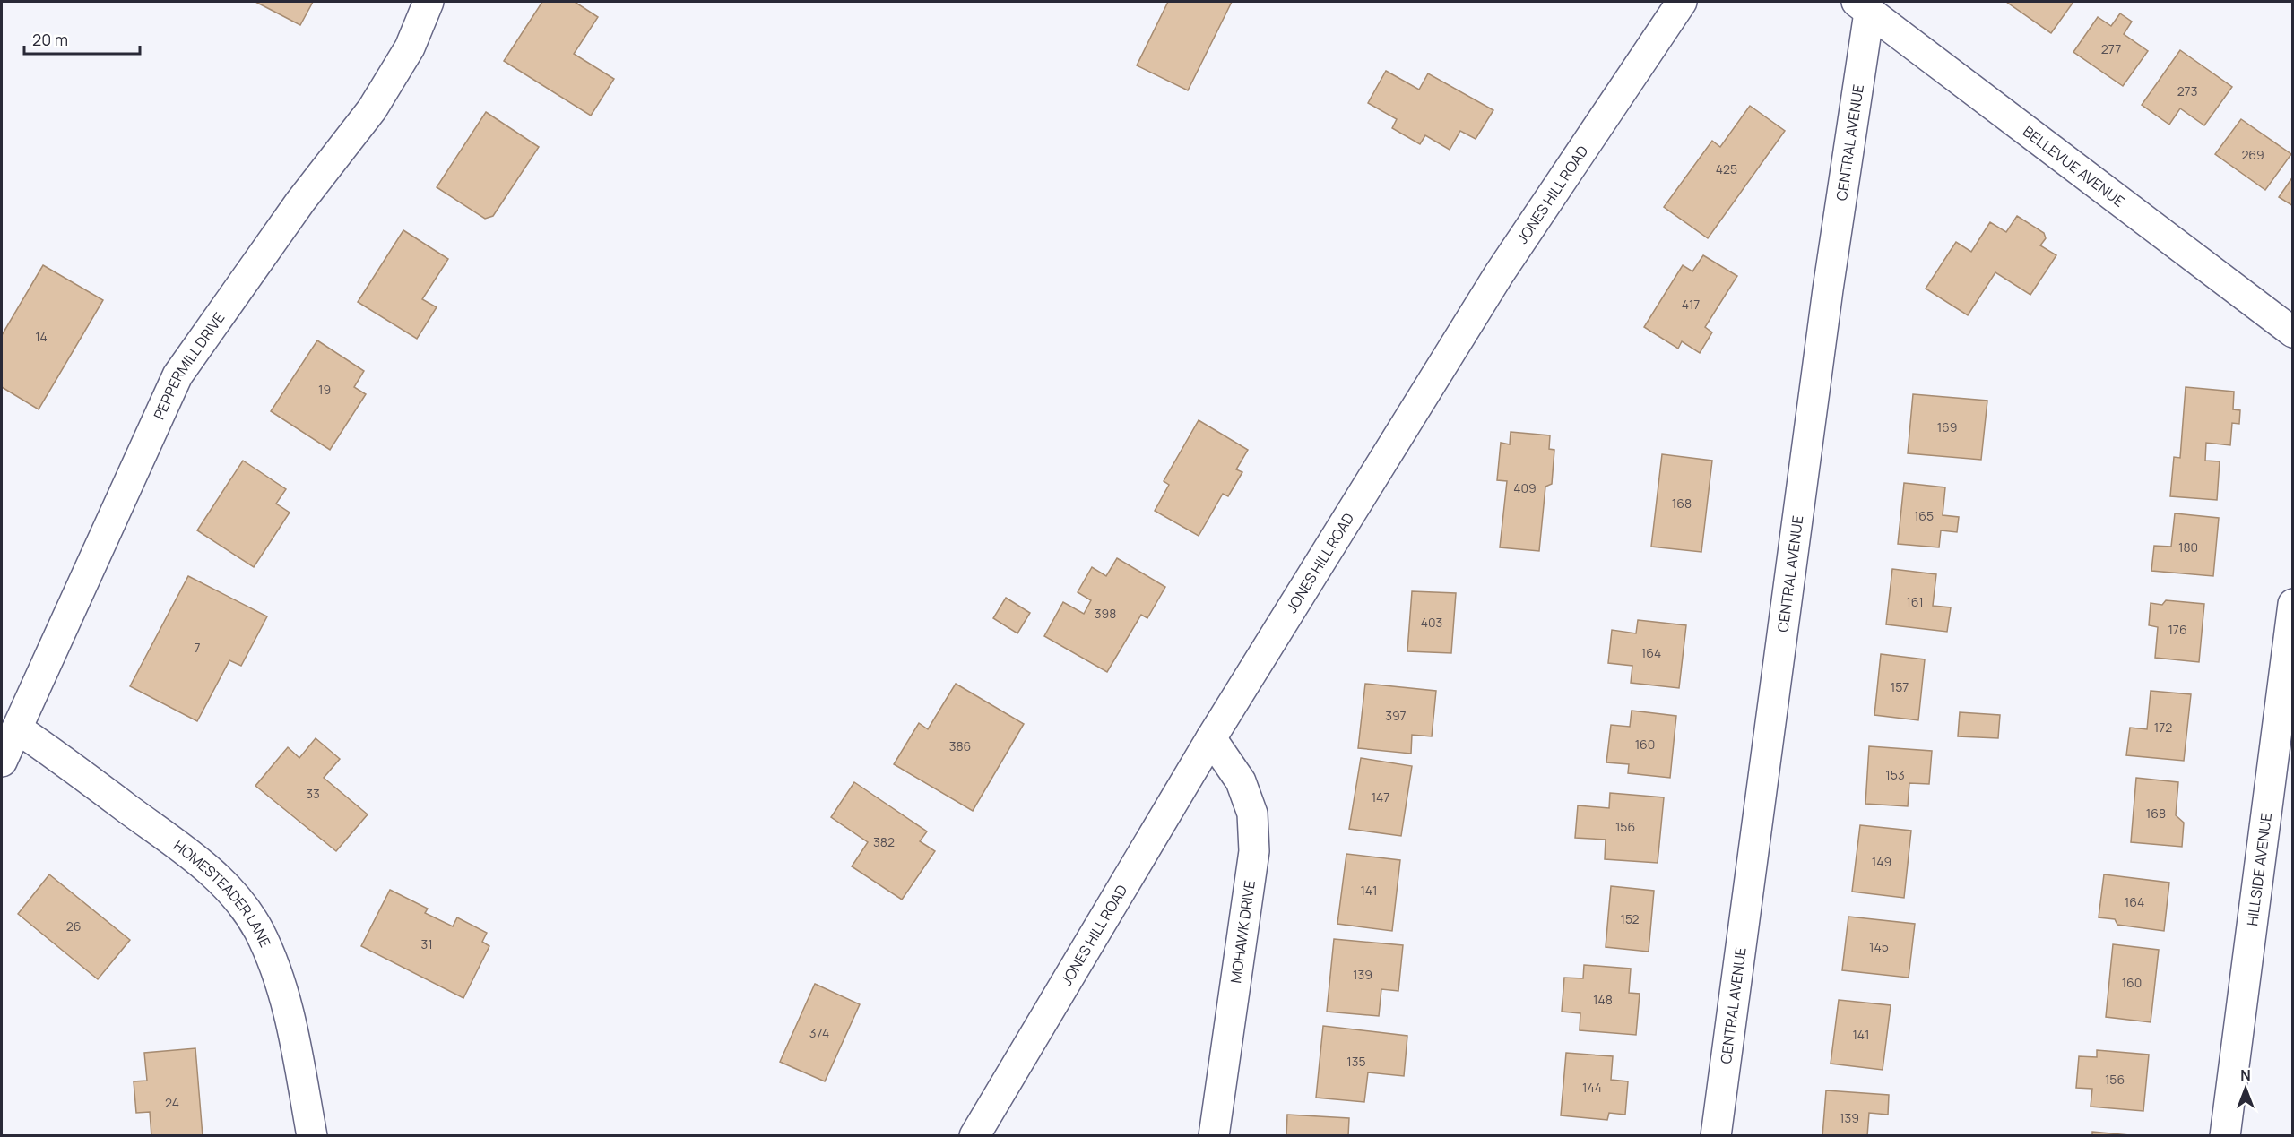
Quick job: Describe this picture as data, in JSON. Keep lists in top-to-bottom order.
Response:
{
  "streets": {
    "street": [
      "CENTRAL AVENUE",
      "BELLEVUE AVENUE",
      "JONES HILL ROAD",
      "PEPPERMILL DRIVE",
      "HILLSIDE AVENUE",
      "HOMESTEADER LANE",
      "MOHAWK DRIVE"
    ]
  },
  "crossings": [
    ["CENTRAL AVENUE", "BELLEVUE AVENUE"],
    ["JONES HILL ROAD", "MOHAWK DRIVE"],
    ["PEPPERMILL DRIVE", "HOMESTEADER LANE"]
  ],
  "house_numbers": [
    "277",
    "273",
    "269",
    "425",
    "417",
    "14",
    "19",
    "169",
    "409",
    "168",
    "165",
    "180",
    "161",
    "398",
    "403",
    "176",
    "7",
    "164",
    "157",
    "397",
    "172",
    "160",
    "386",
    "153",
    "33",
    "147",
    "168",
    "156",
    "382",
    "149",
    "141",
    "164",
    "152",
    "26",
    "31",
    "145",
    "139",
    "160",
    "148",
    "374",
    "141",
    "135",
    "156",
    "144",
    "24",
    "139"
  ],
  "scale_bar": "20 m",
  "north": "top"
}
